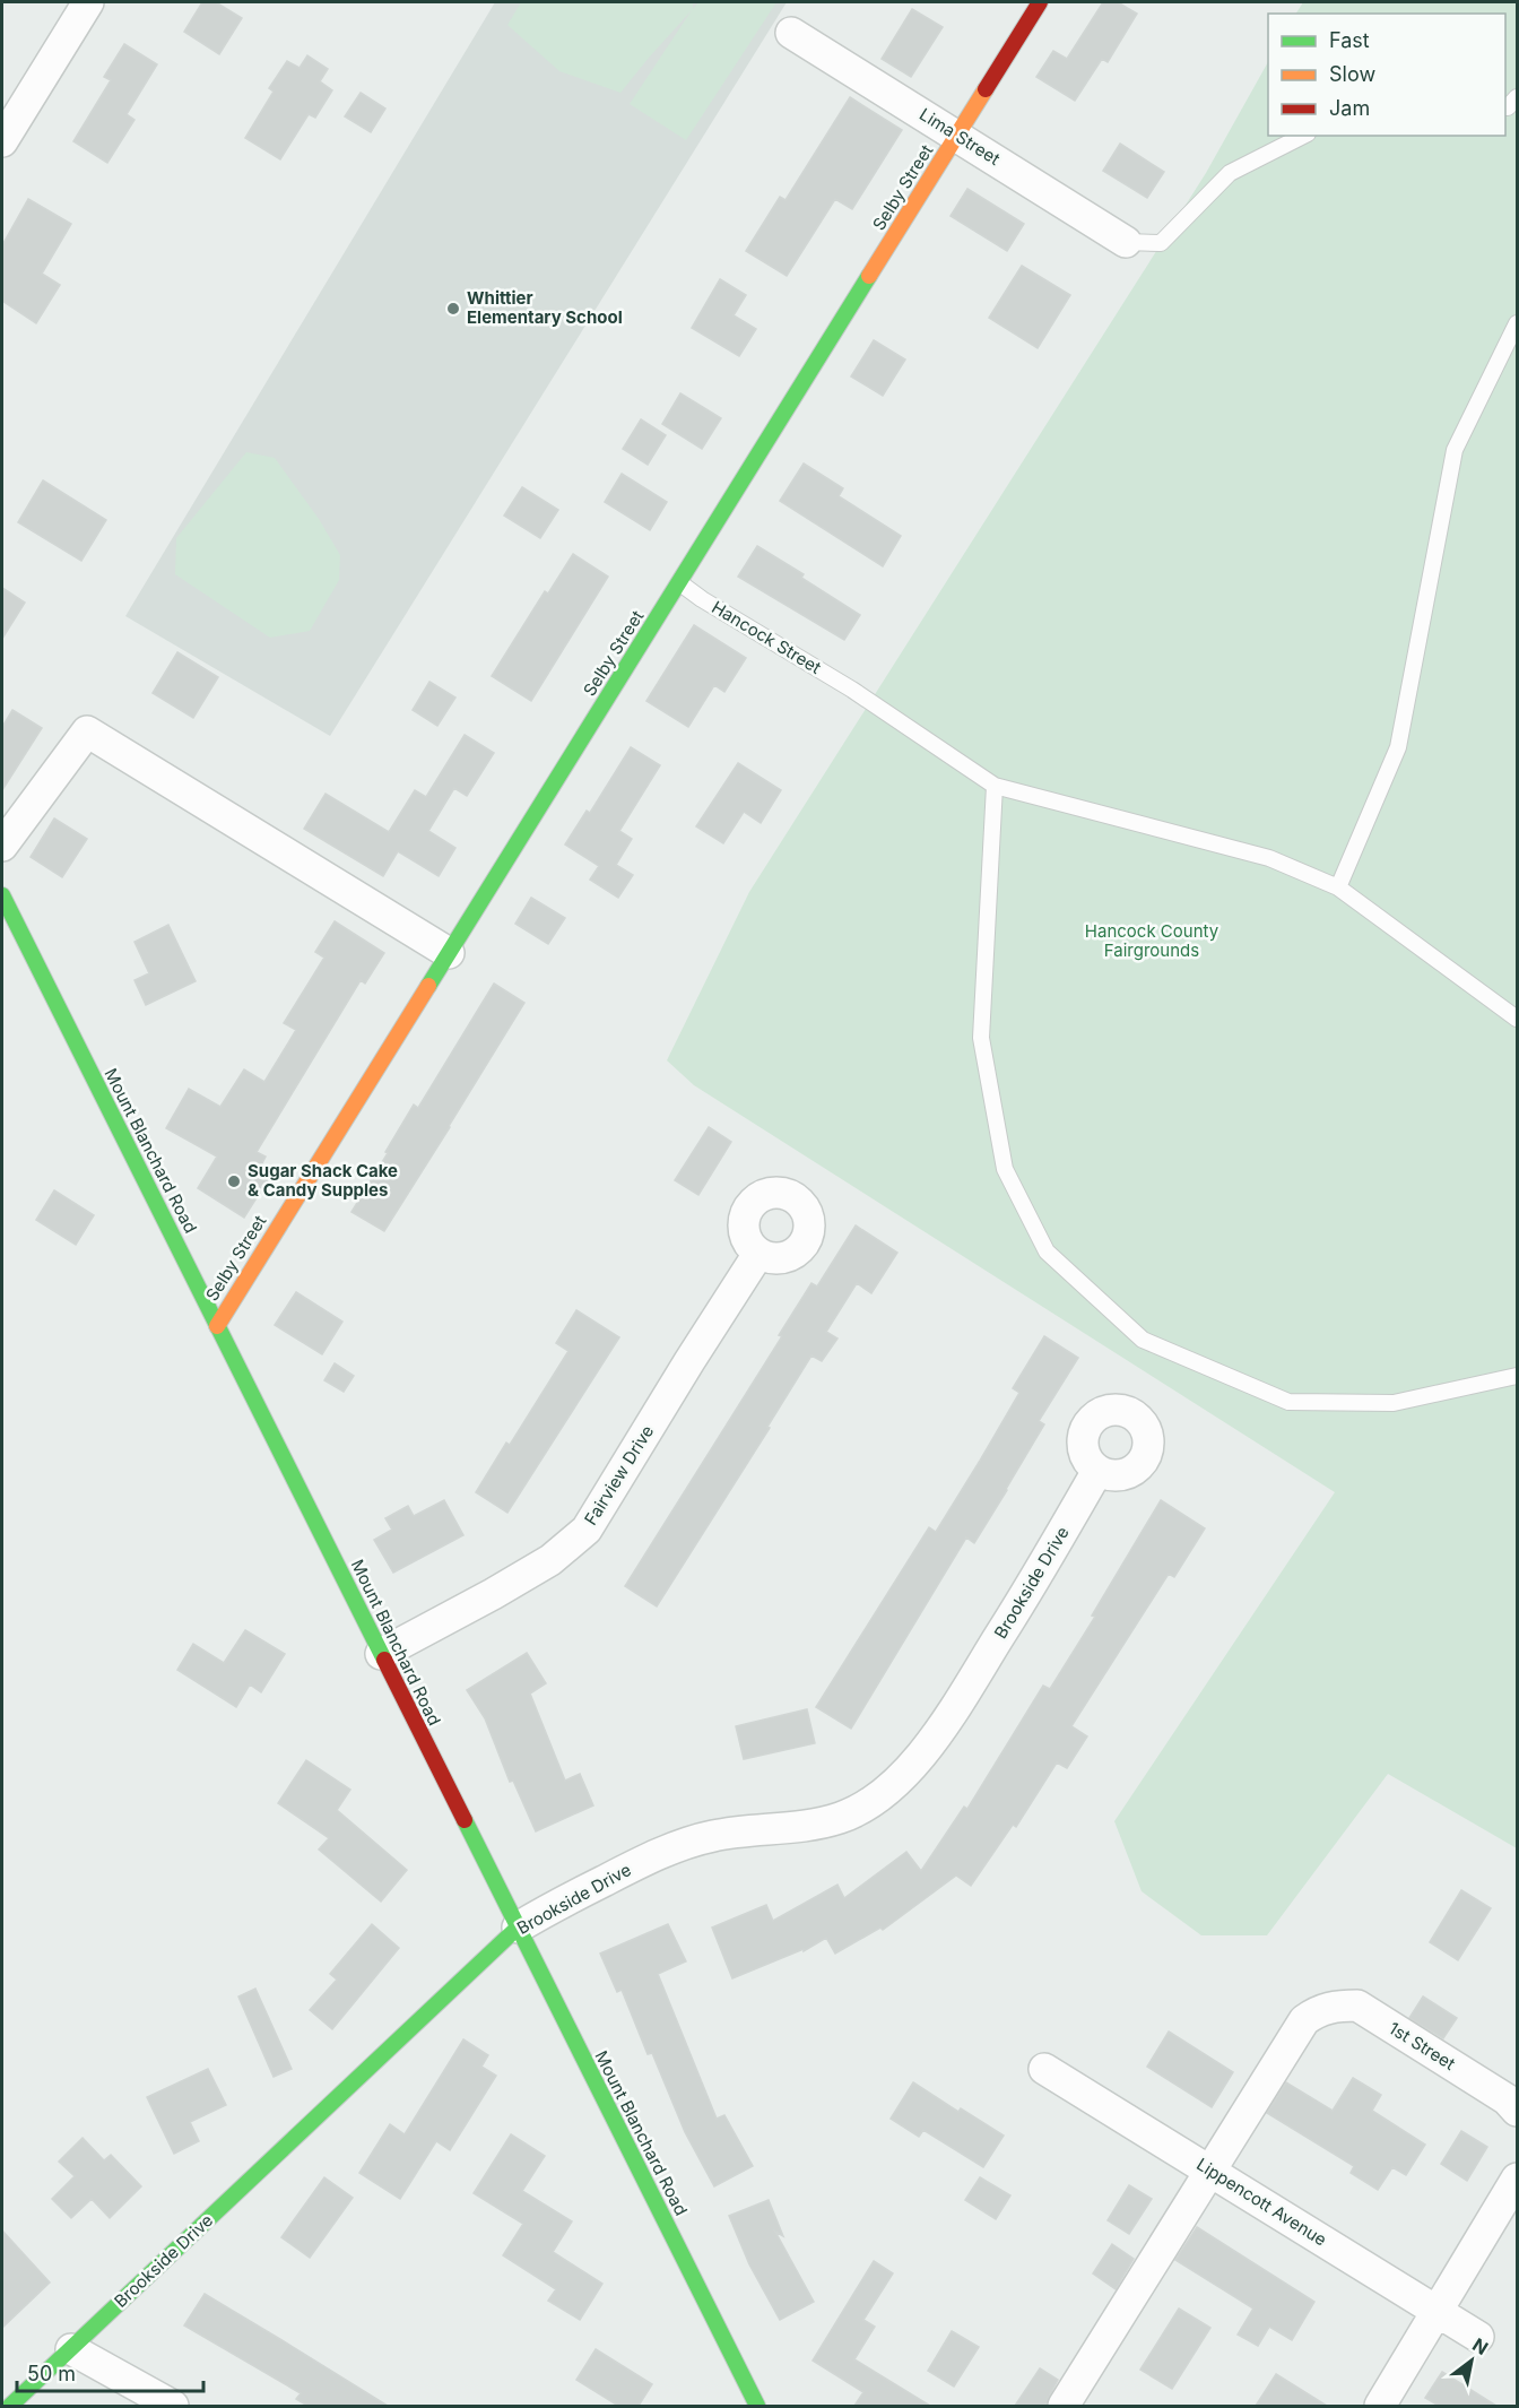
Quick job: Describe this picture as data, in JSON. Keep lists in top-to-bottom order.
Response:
{
  "streets": {
    "street": [
      "Lima Street",
      "Selby Street",
      "Mount Blanchard Road",
      "Fairview Drive",
      "Brookside Drive",
      "1st Street",
      "Lippencott Avenue"
    ],
    "lane": ["Hancock Street"]
  },
  "crossings": [
    ["Lima Street", "Selby Street"],
    ["Selby Street", "Hancock Street"],
    ["Selby Street", "Mount Blanchard Road"],
    ["Mount Blanchard Road", "Fairview Drive"],
    ["Mount Blanchard Road", "Brookside Drive"],
    ["1st Street", "Lippencott Avenue"]
  ],
  "parks": ["Hancock County Fairgrounds"],
  "places": ["Whittier Elementary School", "Sugar Shack Cake & Candy Supples"],
  "legend": ["Fast", "Slow", "Jam"],
  "scale_bar": "50 m",
  "north": "top right"
}
